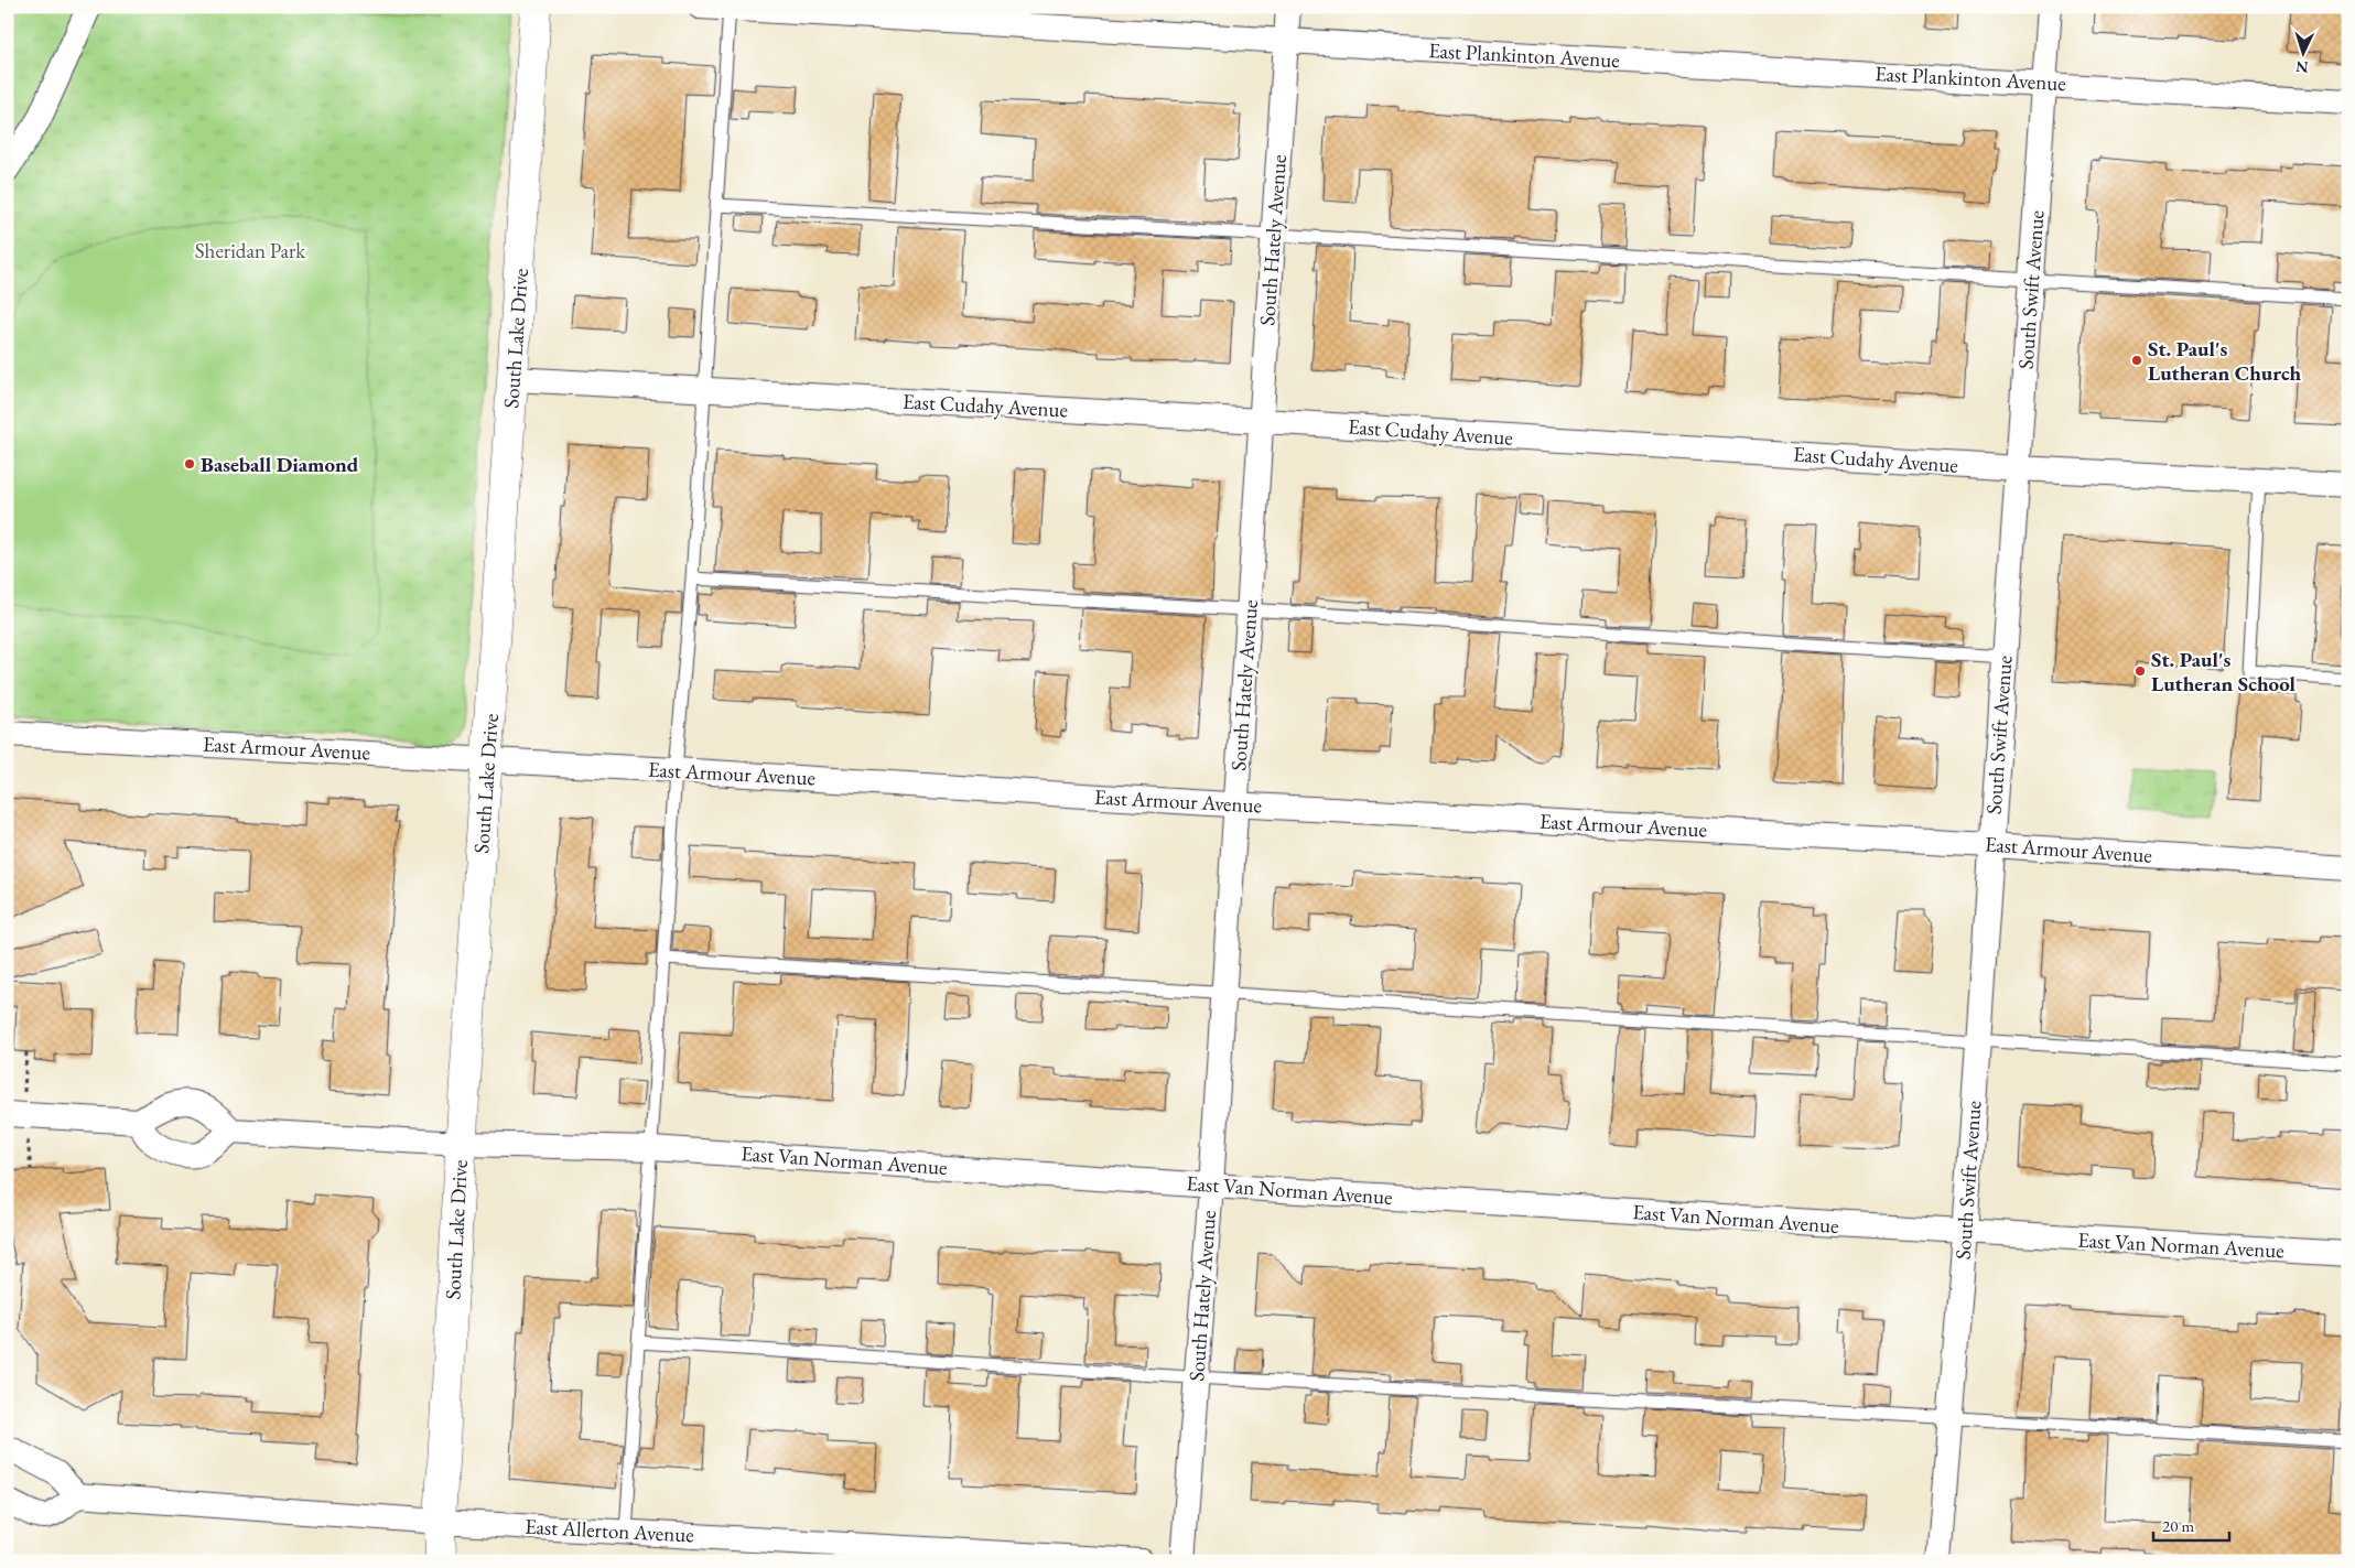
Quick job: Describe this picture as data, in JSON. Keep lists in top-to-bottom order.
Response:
{
  "streets": {
    "main road": ["South Lake Drive"],
    "street": [
      "East Plankinton Avenue",
      "South Hately Avenue",
      "South Swift Avenue",
      "East Cudahy Avenue",
      "East Armour Avenue",
      "East Van Norman Avenue",
      "East Allerton Avenue"
    ]
  },
  "crossings": [
    ["East Plankinton Avenue", "South Hately Avenue"],
    ["East Plankinton Avenue", "South Swift Avenue"],
    ["South Hately Avenue", "East Cudahy Avenue"],
    ["South Hately Avenue", "East Armour Avenue"],
    ["South Hately Avenue", "East Van Norman Avenue"],
    ["South Swift Avenue", "East Cudahy Avenue"],
    ["South Swift Avenue", "East Armour Avenue"],
    ["South Swift Avenue", "East Van Norman Avenue"],
    ["South Lake Drive", "East Cudahy Avenue"],
    ["South Lake Drive", "East Armour Avenue"],
    ["South Lake Drive", "East Van Norman Avenue"],
    ["South Lake Drive", "East Allerton Avenue"]
  ],
  "parks": ["Sheridan Park"],
  "places": ["St. Paul's Lutheran Church", "Baseball Diamond", "St. Paul's Lutheran School"],
  "scale_bar": "20 m",
  "north": "bottom"
}
